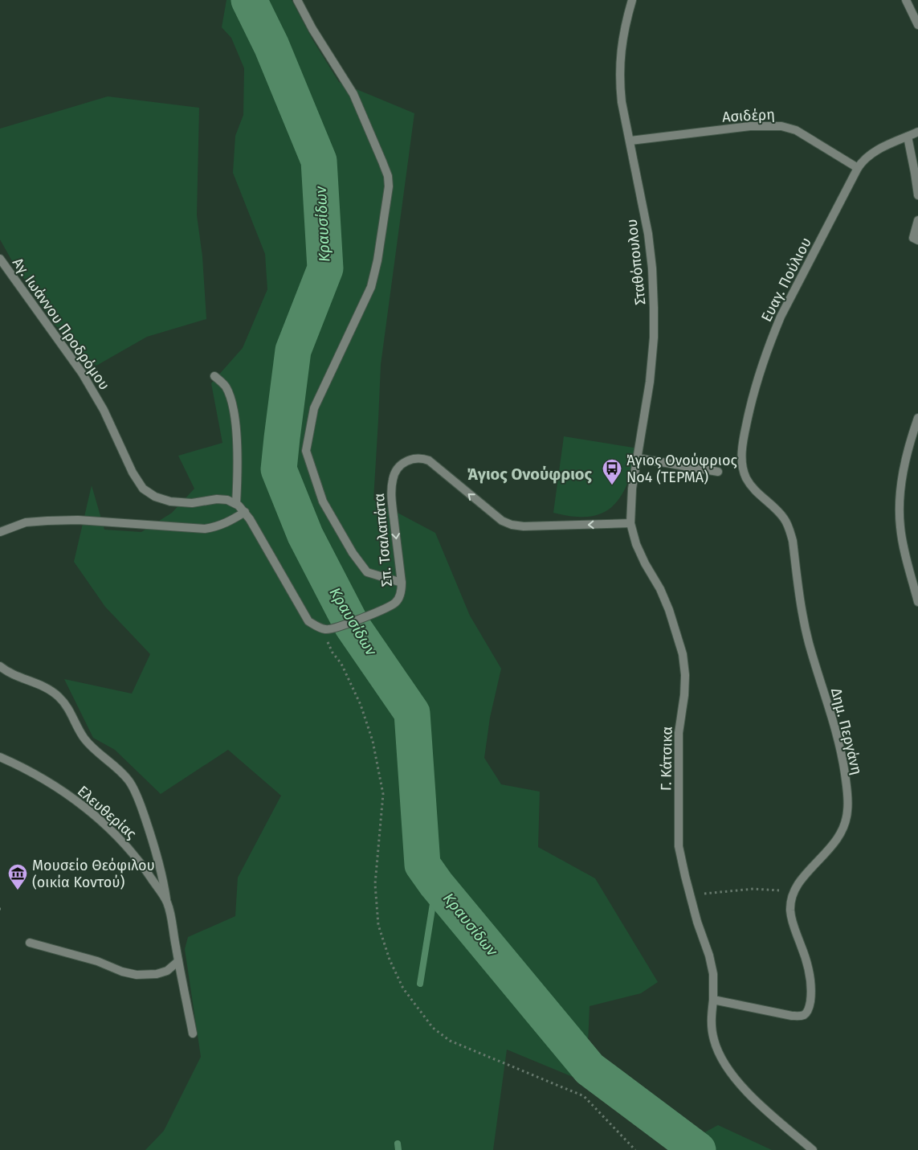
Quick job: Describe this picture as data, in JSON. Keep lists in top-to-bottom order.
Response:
{
  "streets": {
    "street": [
      "Ασιδέρη",
      "Σταθόπουλου",
      "Ευαγ. Πούλιου",
      "Αγ. Ιωάννου Προδρόμου",
      "Σπ. Τσαλαπάτα",
      "Δημ. Περγάνη",
      "Γ. Κάτσικα",
      "Ελευθερίας"
    ]
  },
  "crossings": [
    ["Ασιδέρη", "Σταθόπουλου"],
    ["Ασιδέρη", "Ευαγ. Πούλιου"],
    ["Σταθόπουλου", "Σπ. Τσαλαπάτα"],
    ["Σταθόπουλου", "Γ. Κάτσικα"],
    ["Ευαγ. Πούλιου", "Δημ. Περγάνη"],
    ["Σπ. Τσαλαπάτα", "Γ. Κάτσικα"]
  ],
  "districts": ["Άγιος Ονούφριος"],
  "water": ["Κραυσίδων"],
  "places": {
    "bus stop": ["Άγιος Ονούφριος Νο4 (ΤΕΡΜΑ)"],
    "museum": ["Μουσείο Θεόφιλου (οικία Κοντού)"]
  }
}
